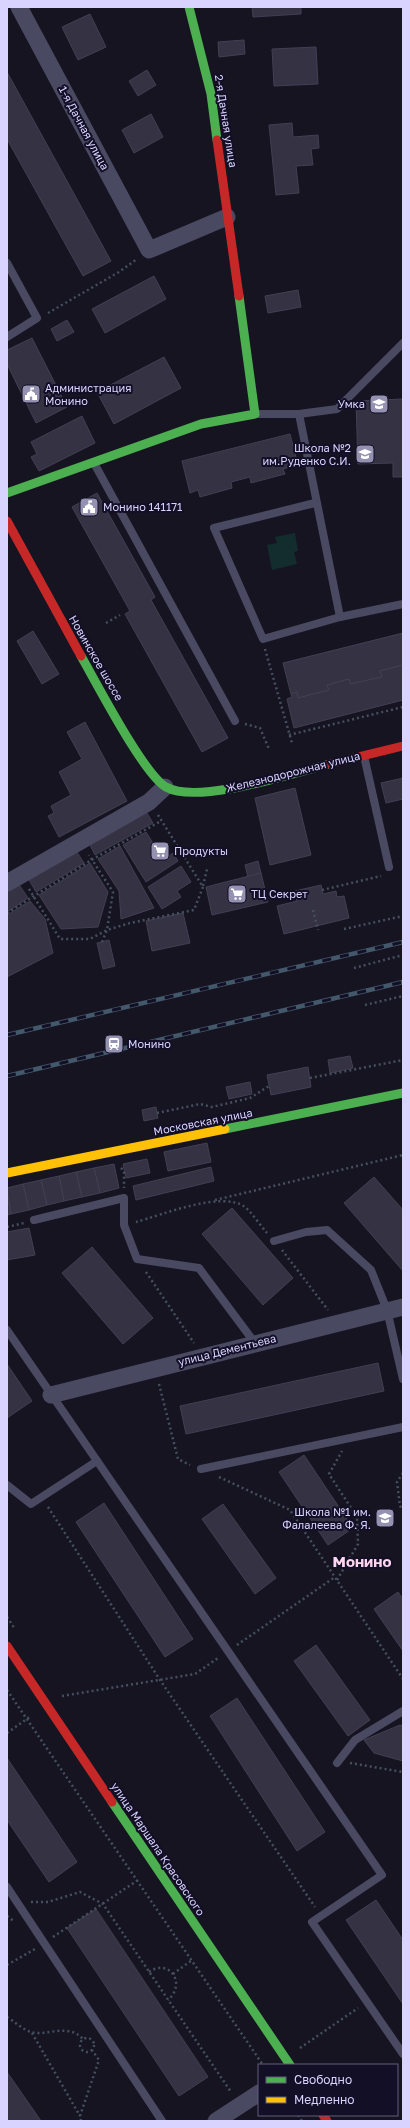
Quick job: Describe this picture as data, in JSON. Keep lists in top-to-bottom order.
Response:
{
  "streets": {
    "street": [
      "2-я Дачная улица",
      "1-я Дачная улица",
      "Новинское шоссе",
      "Железнодорожная улица",
      "Московская улица",
      "улица Дементьева",
      "улица Маршала Красовского"
    ]
  },
  "crossings": [
    ["Новинское шоссе", "Железнодорожная улица"]
  ],
  "districts": ["Монино"],
  "places": {
    "public building": ["Администрация Монино", "Монино 141171"],
    "school or university": ["Умка", "Школа №2 им.Руденко С.И.", "Школа №1 им. Фалалеева Ф. Я."],
    "supermarket": ["Продукты", "ТЦ Секрет"],
    "station": ["Монино"]
  },
  "legend": ["Свободно", "Медленно"]
}
